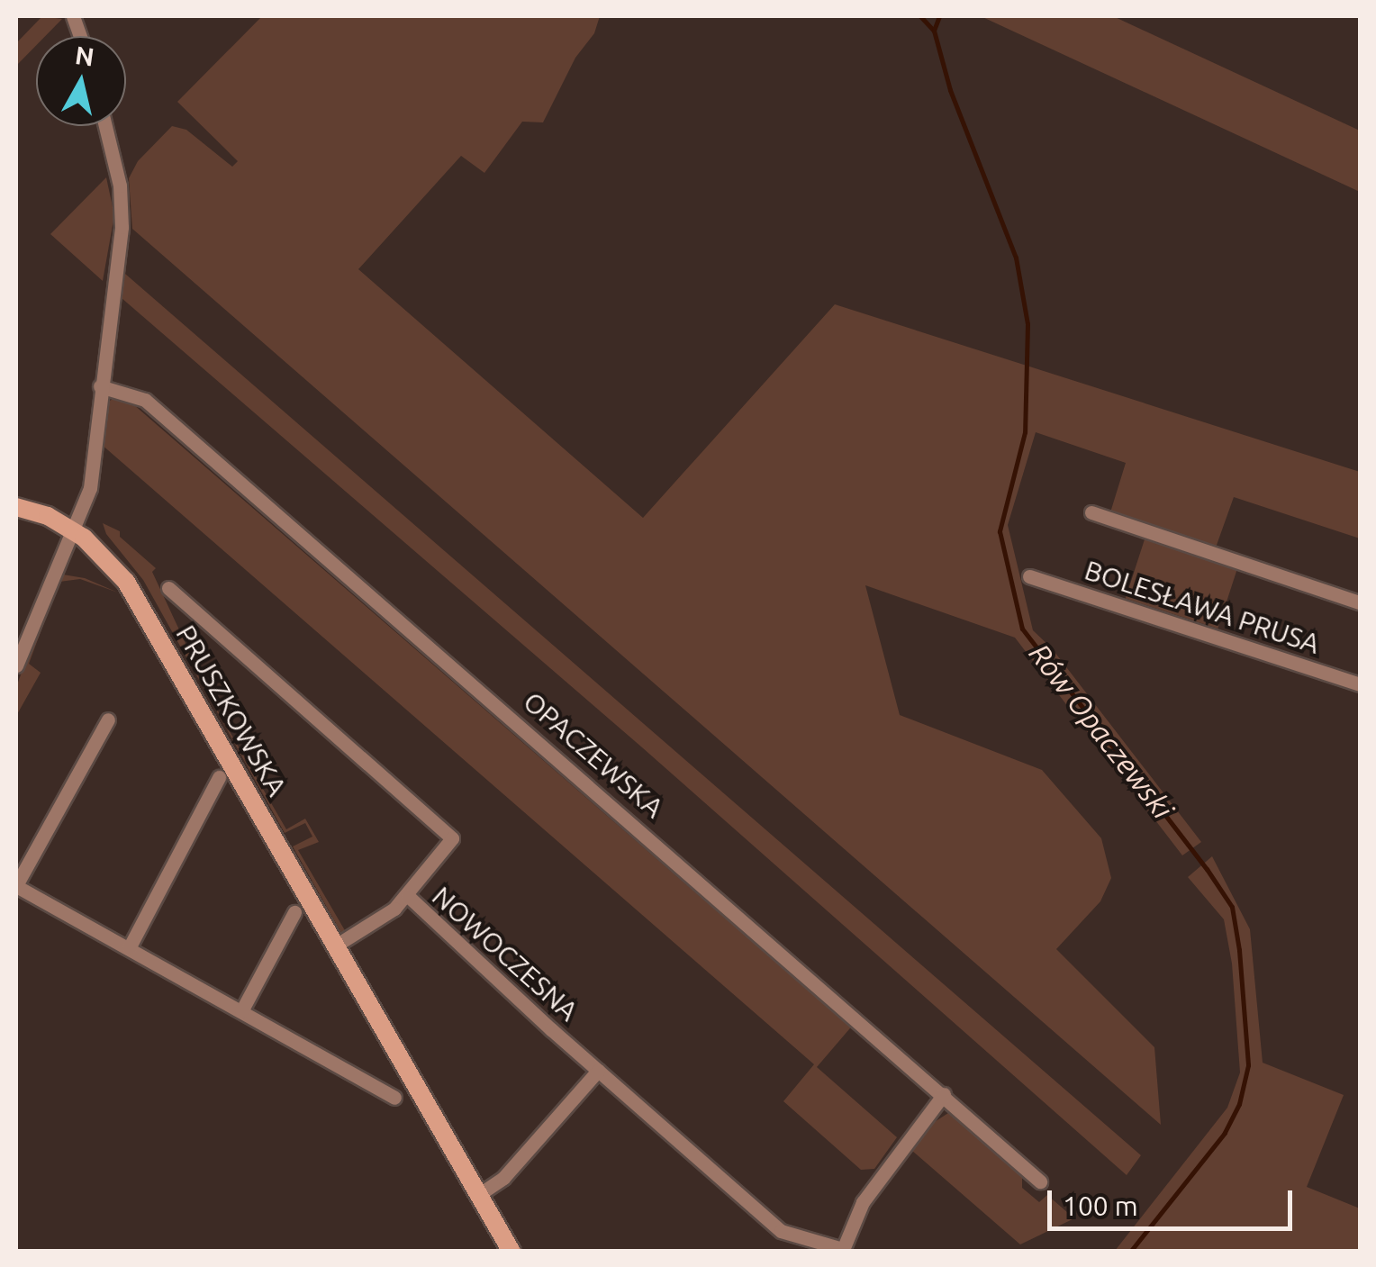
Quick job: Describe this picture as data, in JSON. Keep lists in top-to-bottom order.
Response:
{
  "streets": {
    "street": [
      "BOLESŁAWA PRUSA",
      "PRUSZKOWSKA",
      "OPACZEWSKA",
      "NOWOCZESNA"
    ]
  },
  "water": ["Rów Opaczewski"],
  "scale_bar": "100 m",
  "north": "top"
}
